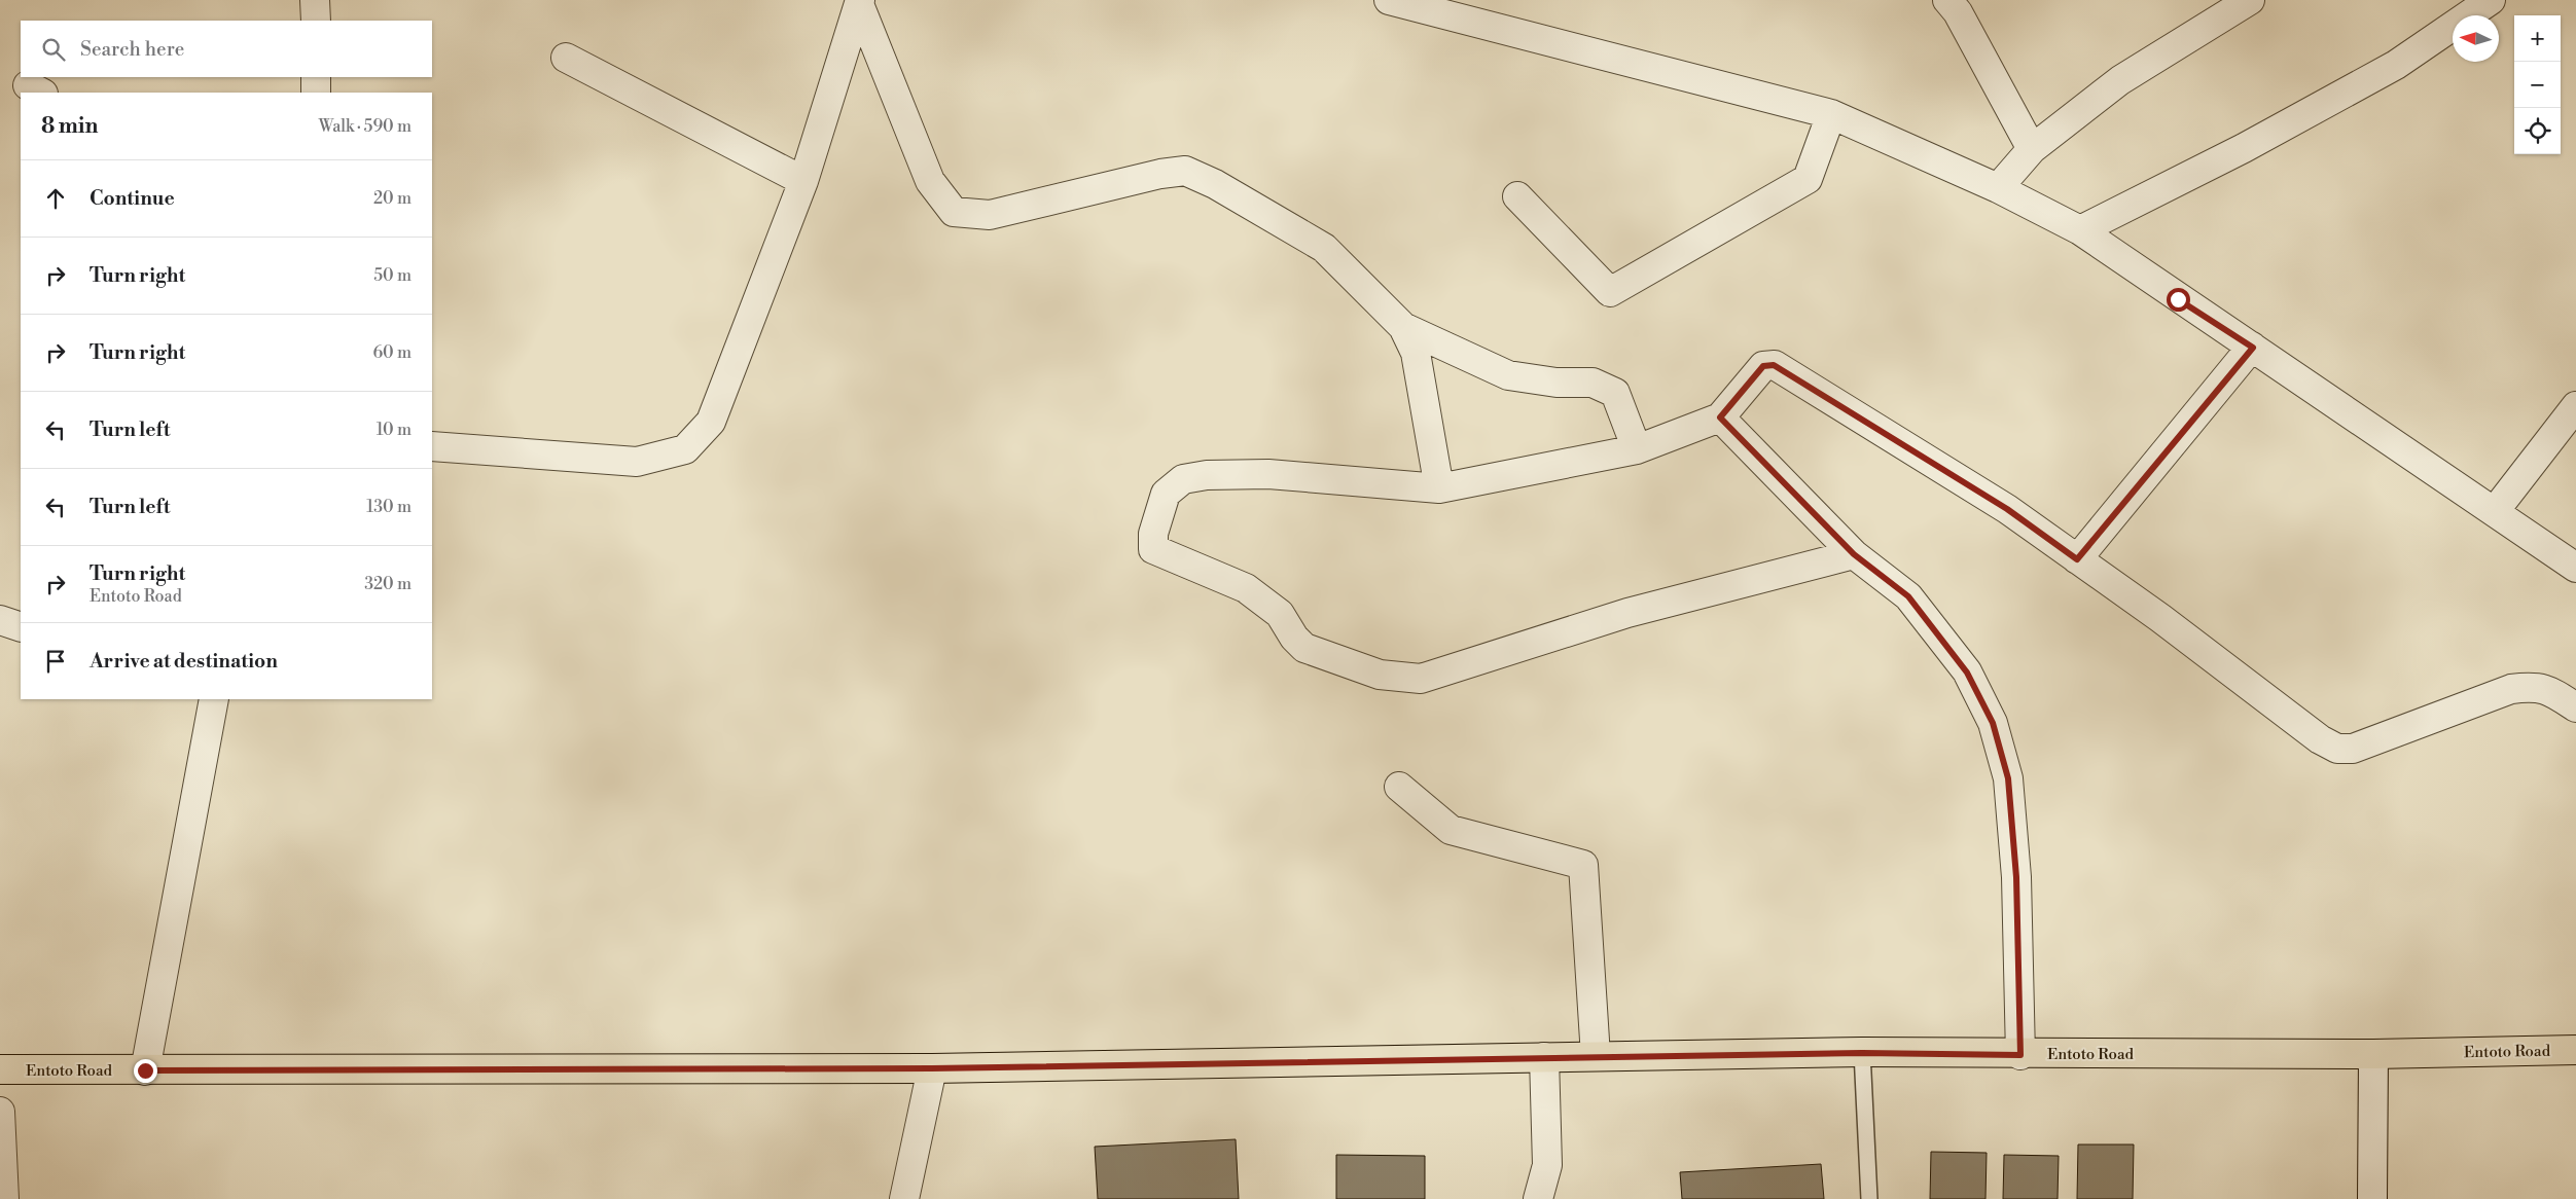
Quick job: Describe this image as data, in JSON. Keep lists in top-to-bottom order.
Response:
{
  "streets": {
    "main road": ["Entoto Road"]
  },
  "north": "left",
  "page": {
    "map_buttons": ["+", "−"],
    "search": "Search here",
    "heading": ["8 min", "Walk · 590 m"],
    "list": [
      ["Continue", "20 m"],
      ["Turn right", "50 m"],
      ["Turn right", "60 m"],
      ["Turn left", "10 m"],
      ["Turn left", "130 m"],
      ["Turn right", "Entoto Road", "320 m"],
      "Arrive at destination"
    ]
  }
}
